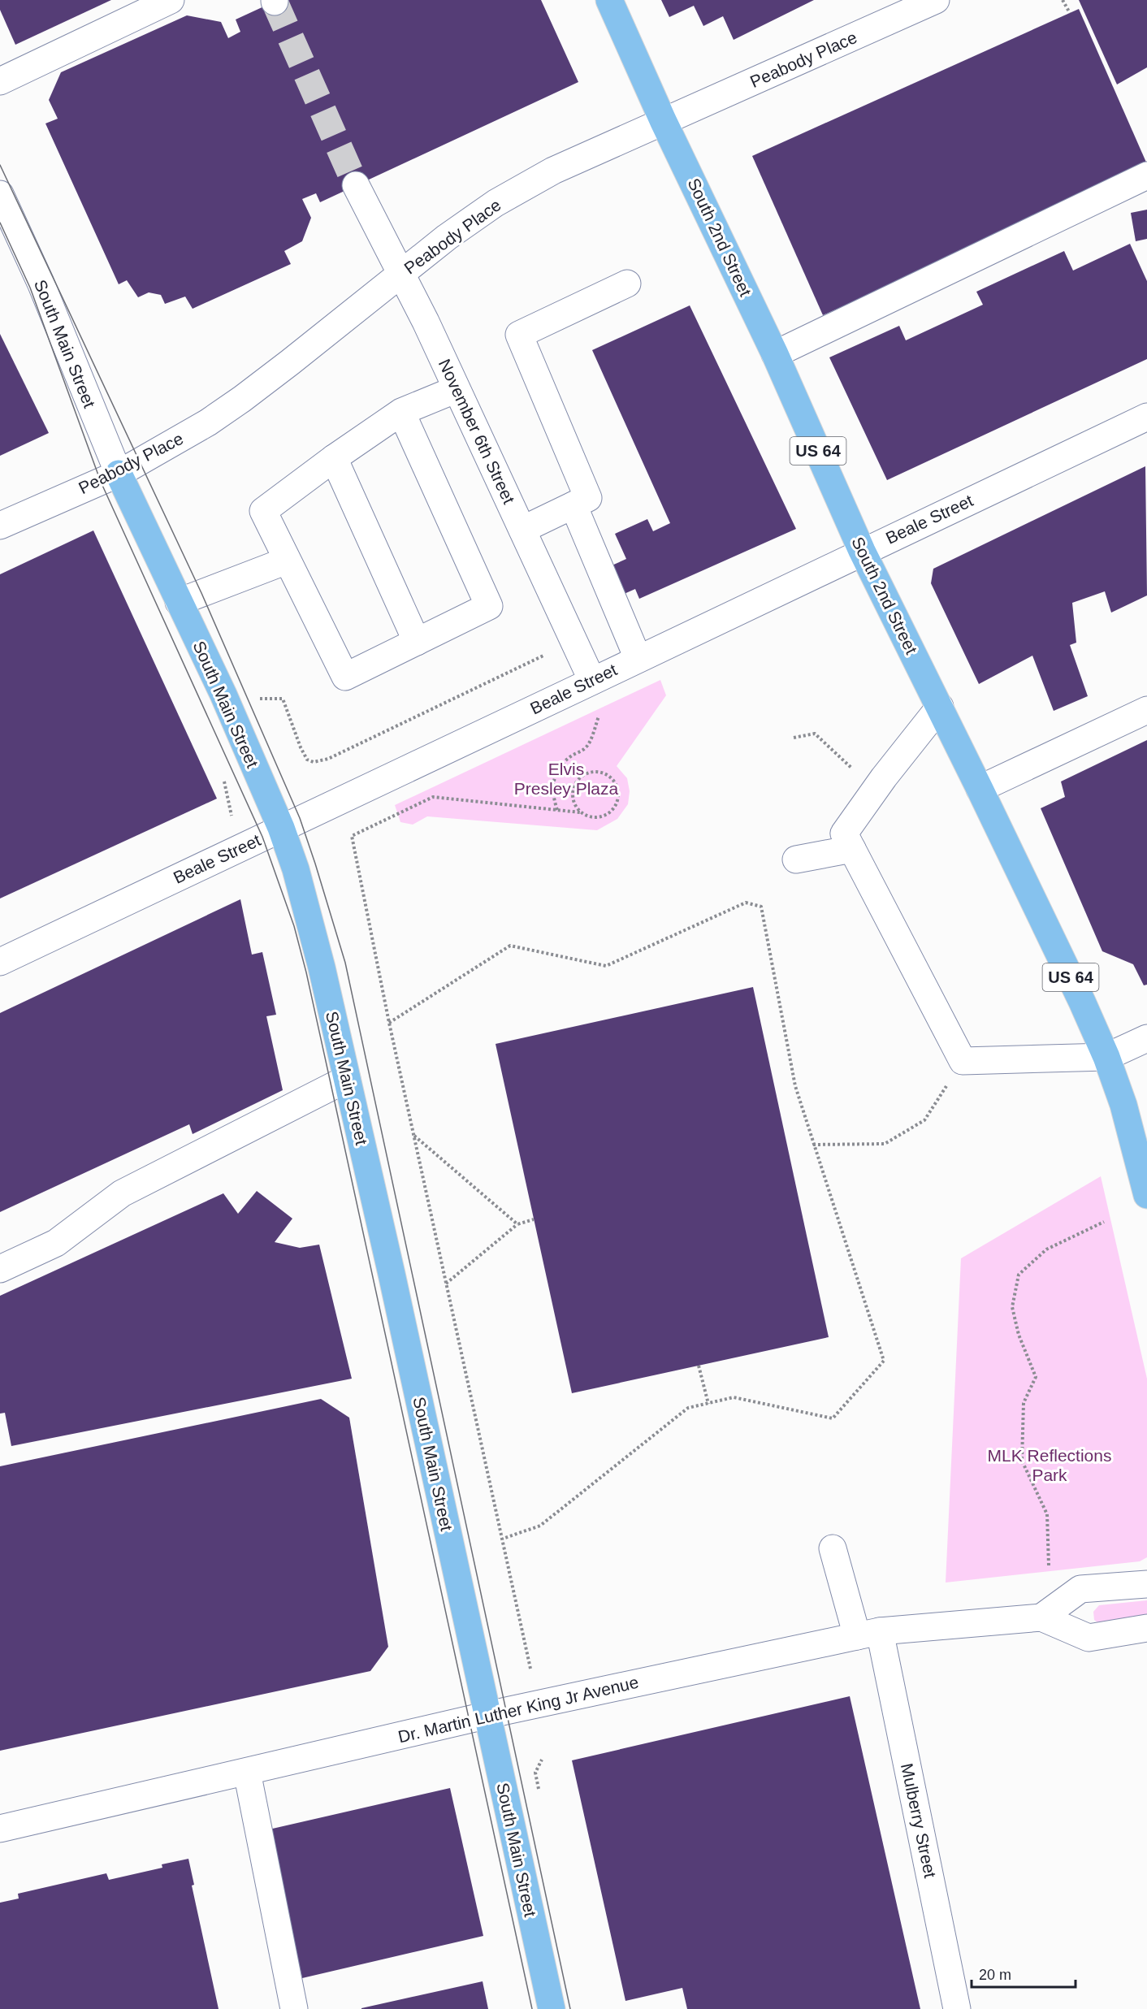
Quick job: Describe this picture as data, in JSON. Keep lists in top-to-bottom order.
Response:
{
  "streets": {
    "main road": ["South 2nd Street", "South Main Street", "US 64"],
    "street": [
      "Peabody Place",
      "November 6th Street",
      "Beale Street",
      "Dr. Martin Luther King Jr Avenue",
      "Mulberry Street"
    ]
  },
  "crossings": [
    ["Peabody Place", "South 2nd Street"],
    ["Peabody Place", "South Main Street"],
    ["Peabody Place", "November 6th Street"],
    ["South 2nd Street", "Beale Street"],
    ["South Main Street", "Beale Street"],
    ["South Main Street", "Dr. Martin Luther King Jr Avenue"],
    ["November 6th Street", "Beale Street"],
    ["Dr. Martin Luther King Jr Avenue", "Mulberry Street"]
  ],
  "parks": ["Elvis Presley Plaza", "MLK Reflections Park"],
  "scale_bar": "20 m"
}
